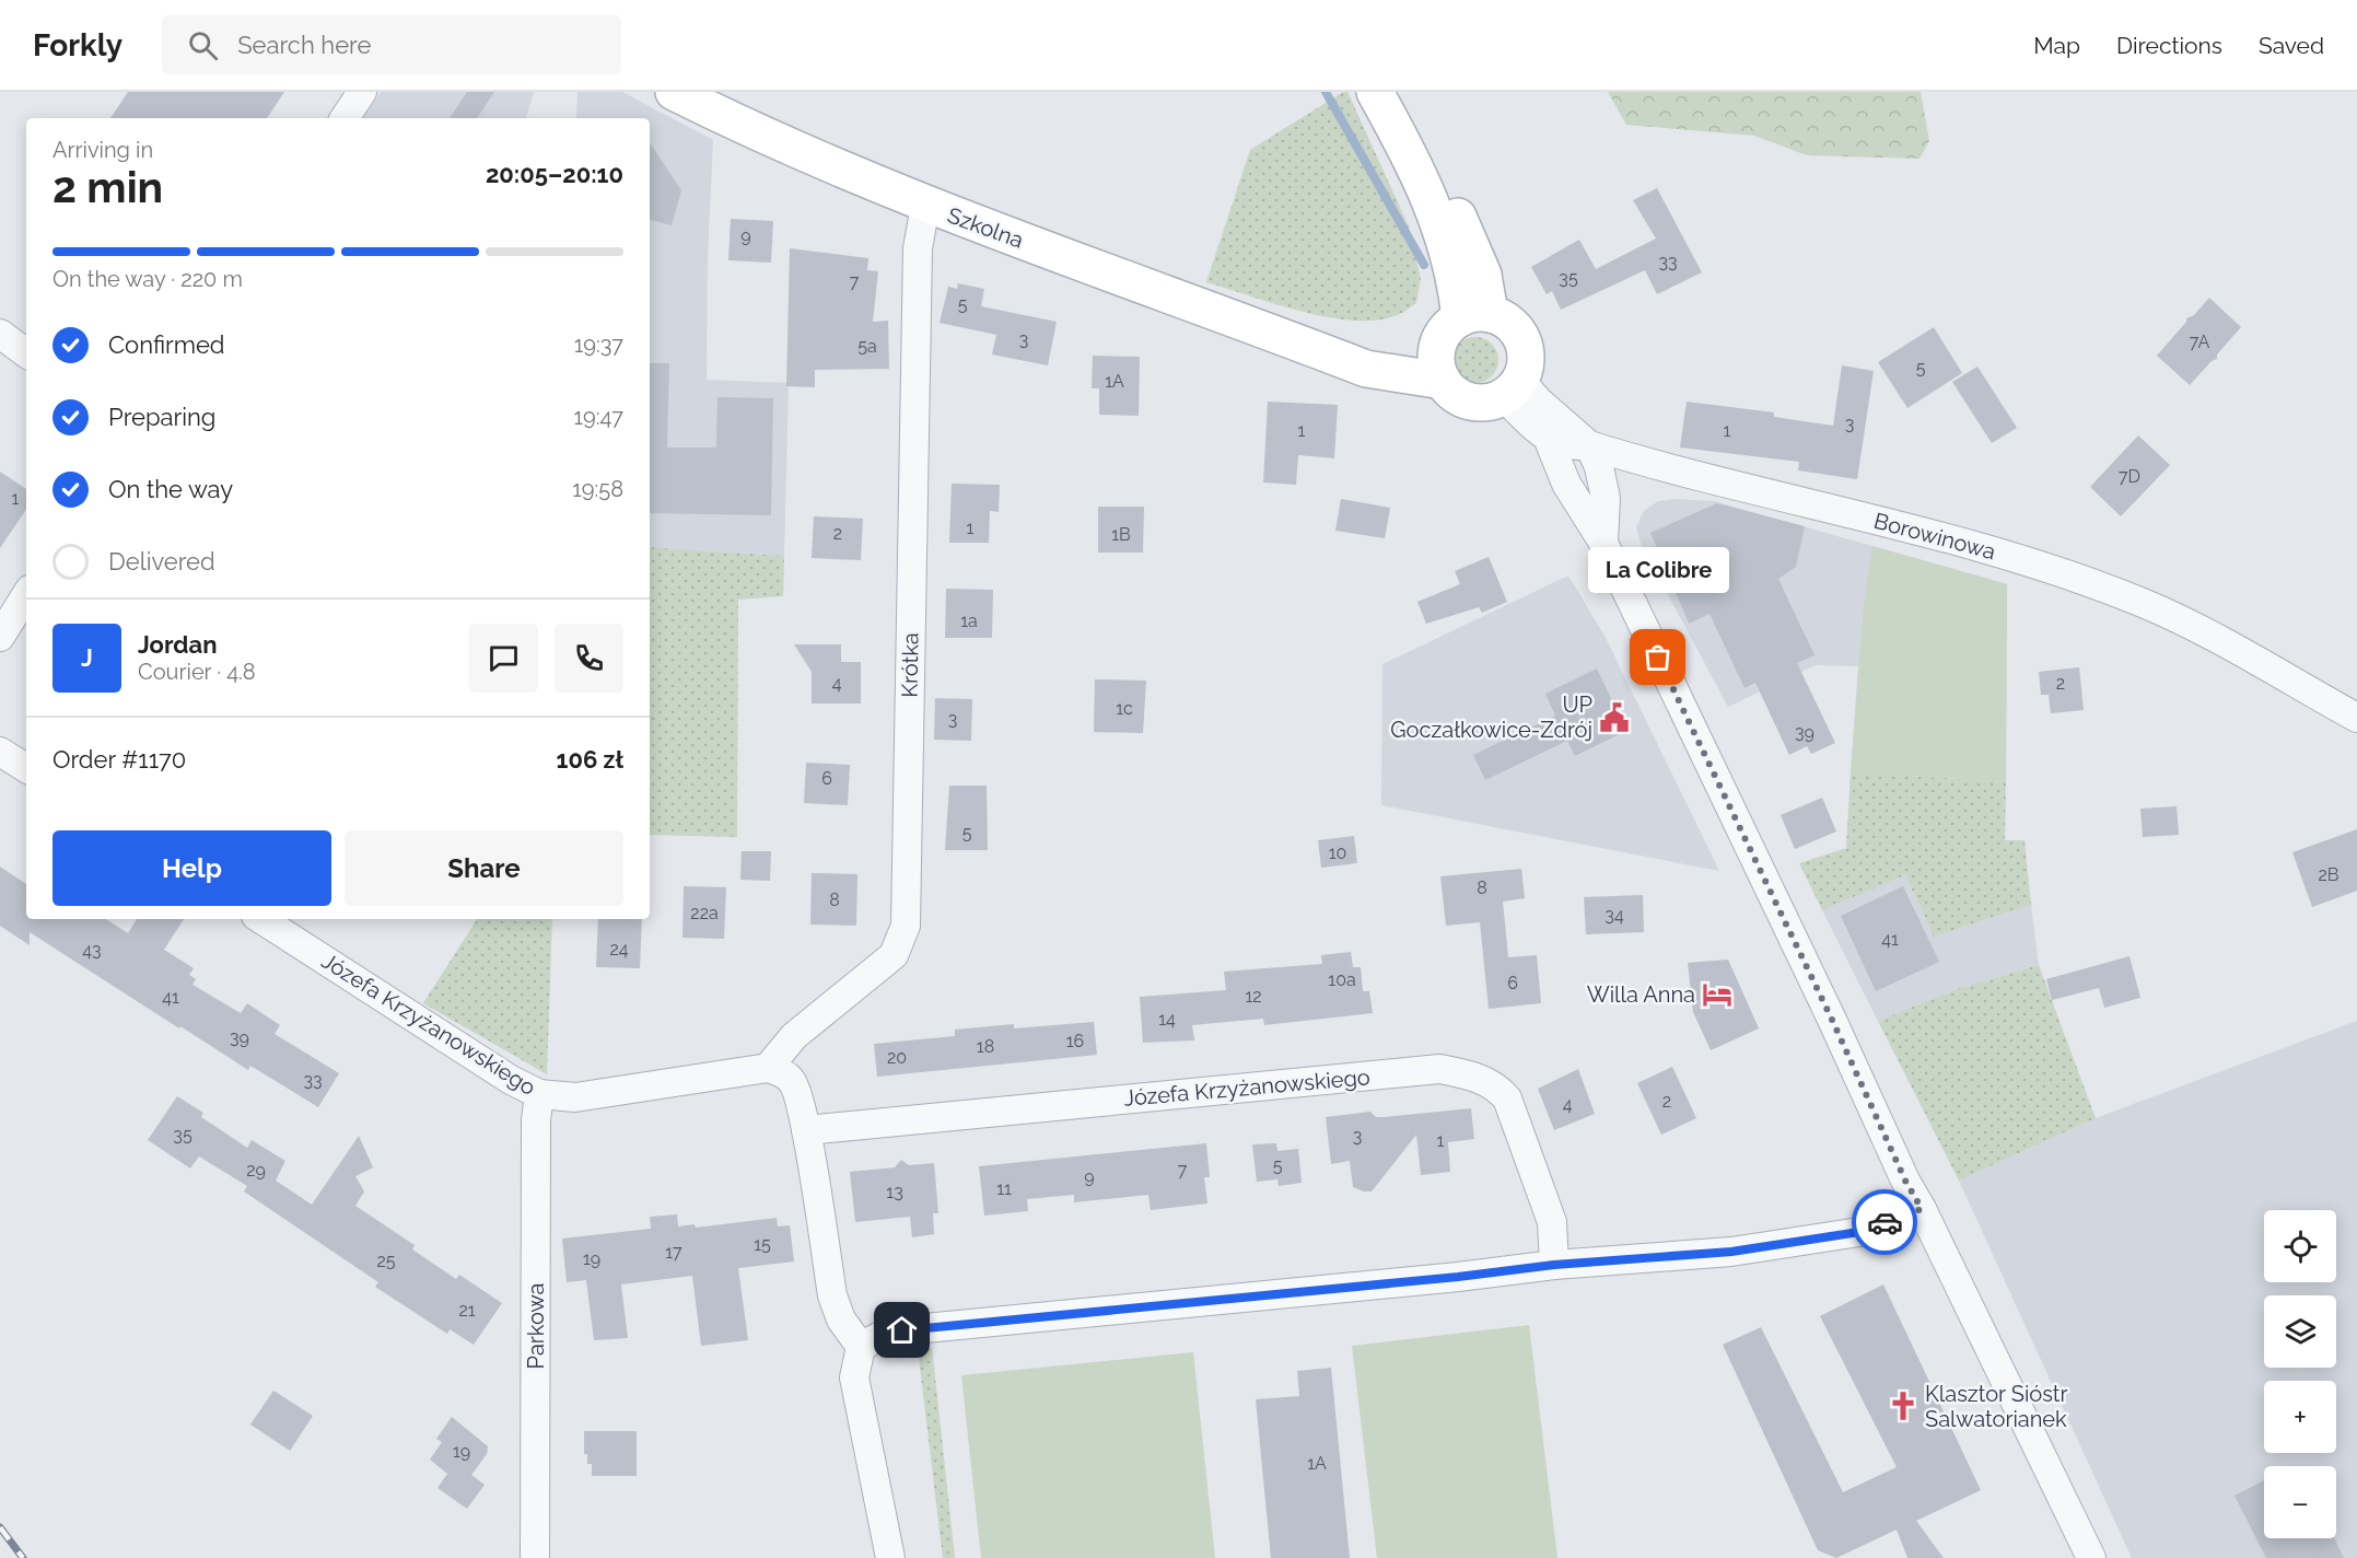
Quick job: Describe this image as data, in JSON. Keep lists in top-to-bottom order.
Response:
{
  "streets": {
    "street": [
      "Szkolna",
      "Borowinowa",
      "Krótka",
      "Józefa Krzyżanowskiego",
      "Parkowa"
    ]
  },
  "crossings": [
    ["Szkolna", "Borowinowa"],
    ["Szkolna", "Krótka"],
    ["Krótka", "Józefa Krzyżanowskiego"],
    ["Józefa Krzyżanowskiego", "Parkowa"]
  ],
  "places": {
    "other": ["La Colibre"],
    "public building": ["UP Goczałkowice-Zdrój"],
    "hotel": ["Willa Anna"],
    "church": ["Klasztor Sióstr Salwatorianek"]
  },
  "house_numbers": [
    "9",
    "33",
    "35",
    "7",
    "5",
    "3",
    "7A",
    "5a",
    "5",
    "1A",
    "3",
    "1",
    "1",
    "7D",
    "1",
    "1",
    "2",
    "1B",
    "1a",
    "4",
    "2",
    "1c",
    "3",
    "39",
    "6",
    "5",
    "10",
    "2B",
    "8",
    "8",
    "22a",
    "34",
    "41",
    "24",
    "43",
    "10a",
    "6",
    "12",
    "41",
    "14",
    "39",
    "16",
    "18",
    "20",
    "33",
    "2",
    "4",
    "35",
    "3",
    "1",
    "5",
    "29",
    "7",
    "9",
    "11",
    "13",
    "15",
    "17",
    "19",
    "25",
    "21",
    "19",
    "1A"
  ],
  "page": {
    "header": "Forkly",
    "search": "Search here",
    "nav": ["Map", "Directions", "Saved"],
    "heading": ["2 min", "Arriving in", "20:05–20:10"],
    "panel": [
      "Jordan",
      "Courier · 4.8",
      "Order #1170",
      "106 zł"
    ],
    "bar": "On the way · 220 m",
    "list": [
      ["Confirmed", "19:37"],
      ["Preparing", "19:47"],
      ["On the way", "19:58"],
      "Delivered"
    ],
    "bubble": "La Colibre",
    "round": "J",
    "buttons": ["Help", "Share"],
    "map_buttons": ["+", "−"]
  }
}
